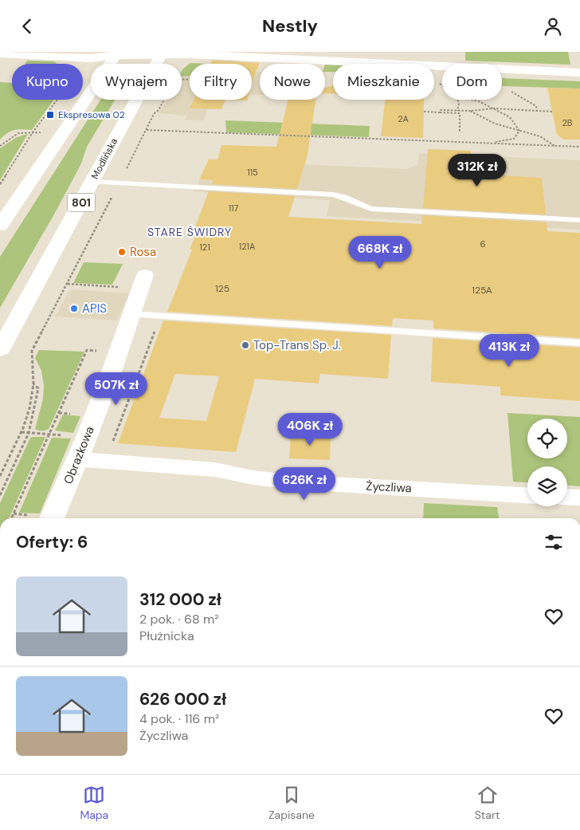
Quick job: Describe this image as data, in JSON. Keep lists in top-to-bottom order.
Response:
{
  "streets": {
    "street": [
      "Modlińska",
      "801",
      "Obrazkowa",
      "Życzliwa"
    ]
  },
  "crossings": [
    ["Obrazkowa", "Życzliwa"]
  ],
  "districts": ["STARE ŚWIDRY"],
  "places": {
    "transit": ["Ekspresowa 02"],
    "other": ["Rosa", "APIS", "Top-Trans Sp. J."]
  },
  "house_numbers": [
    "2A",
    "2B",
    "115",
    "117",
    "6",
    "121A",
    "121",
    "125",
    "125A"
  ],
  "page": {
    "header": "Nestly",
    "chip": [
      "Kupno",
      "Wynajem",
      "Filtry",
      "Nowe",
      "Mieszkanie",
      "Dom"
    ],
    "price": [
      "312K zł",
      "668K zł",
      "413K zł",
      "507K zł",
      "406K zł",
      "626K zł"
    ],
    "heading": "Oferty: 6",
    "list": [
      {
        "name": "312 000 zł",
        "note": "2 pok. · 68 m² · Płużnicka"
      },
      {
        "name": "626 000 zł",
        "note": "4 pok. · 116 m² · Życzliwa"
      }
    ],
    "tabs": ["Mapa", "Zapisane", "Start"]
  }
}
